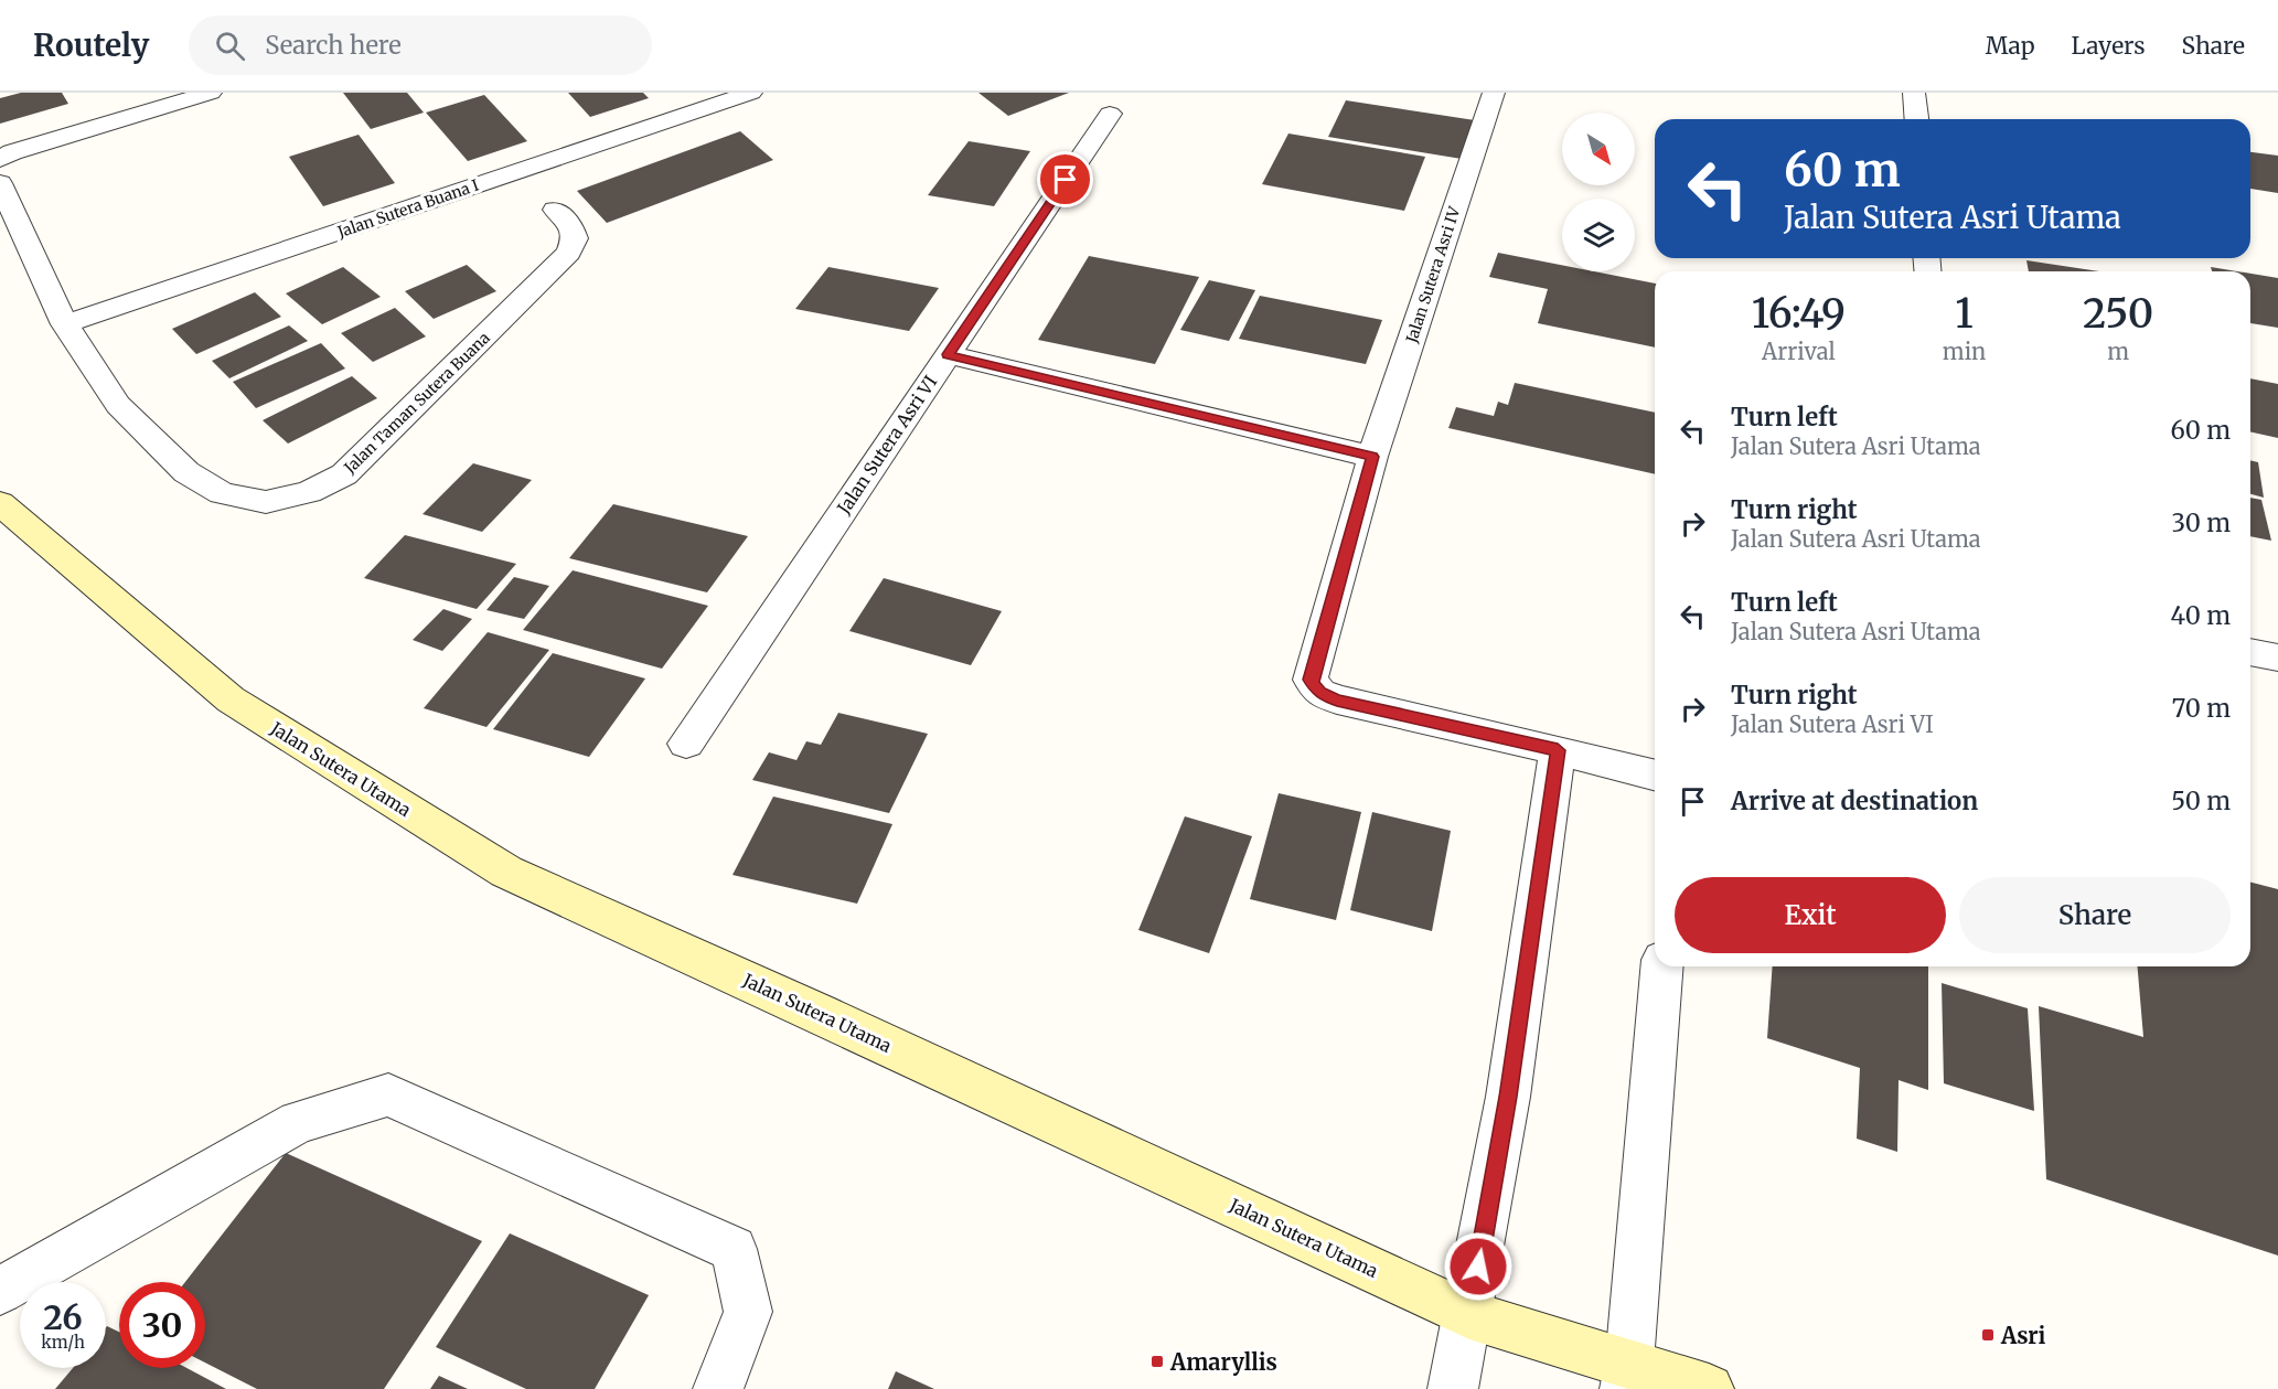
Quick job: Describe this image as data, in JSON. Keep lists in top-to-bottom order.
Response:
{
  "streets": {
    "street": [
      "Jalan Sutera Buana I",
      "Jalan Sutera Asri IV",
      "Jalan Taman Sutera Buana",
      "Jalan Sutera Asri VI",
      "Jalan Sutera Utama"
    ]
  },
  "crossings": [
    ["Jalan Sutera Buana I", "Jalan Taman Sutera Buana"]
  ],
  "places": {
    "transit": ["Asri", "Amaryllis"]
  },
  "north": "bottom right",
  "page": {
    "header": "Routely",
    "search": "Search here",
    "nav": ["Map", "Layers", "Share"],
    "turn": ["60 m", "Jalan Sutera Asri Utama"],
    "eta": [
      "16:49",
      "Arrival",
      "1",
      "min",
      "250",
      "m"
    ],
    "list": [
      {
        "name": "Turn left",
        "note": "Jalan Sutera Asri Utama",
        "value": "60 m"
      },
      {
        "name": "Turn right",
        "note": "Jalan Sutera Asri Utama",
        "value": "30 m"
      },
      {
        "name": "Turn left",
        "note": "Jalan Sutera Asri Utama",
        "value": "40 m"
      },
      {
        "name": "Turn right",
        "note": "Jalan Sutera Asri VI",
        "value": "70 m"
      },
      {
        "name": "Arrive at destination",
        "value": "50 m"
      }
    ],
    "buttons": ["Exit", "Share"],
    "speed": "26 km/h",
    "limit": "30"
  }
}
